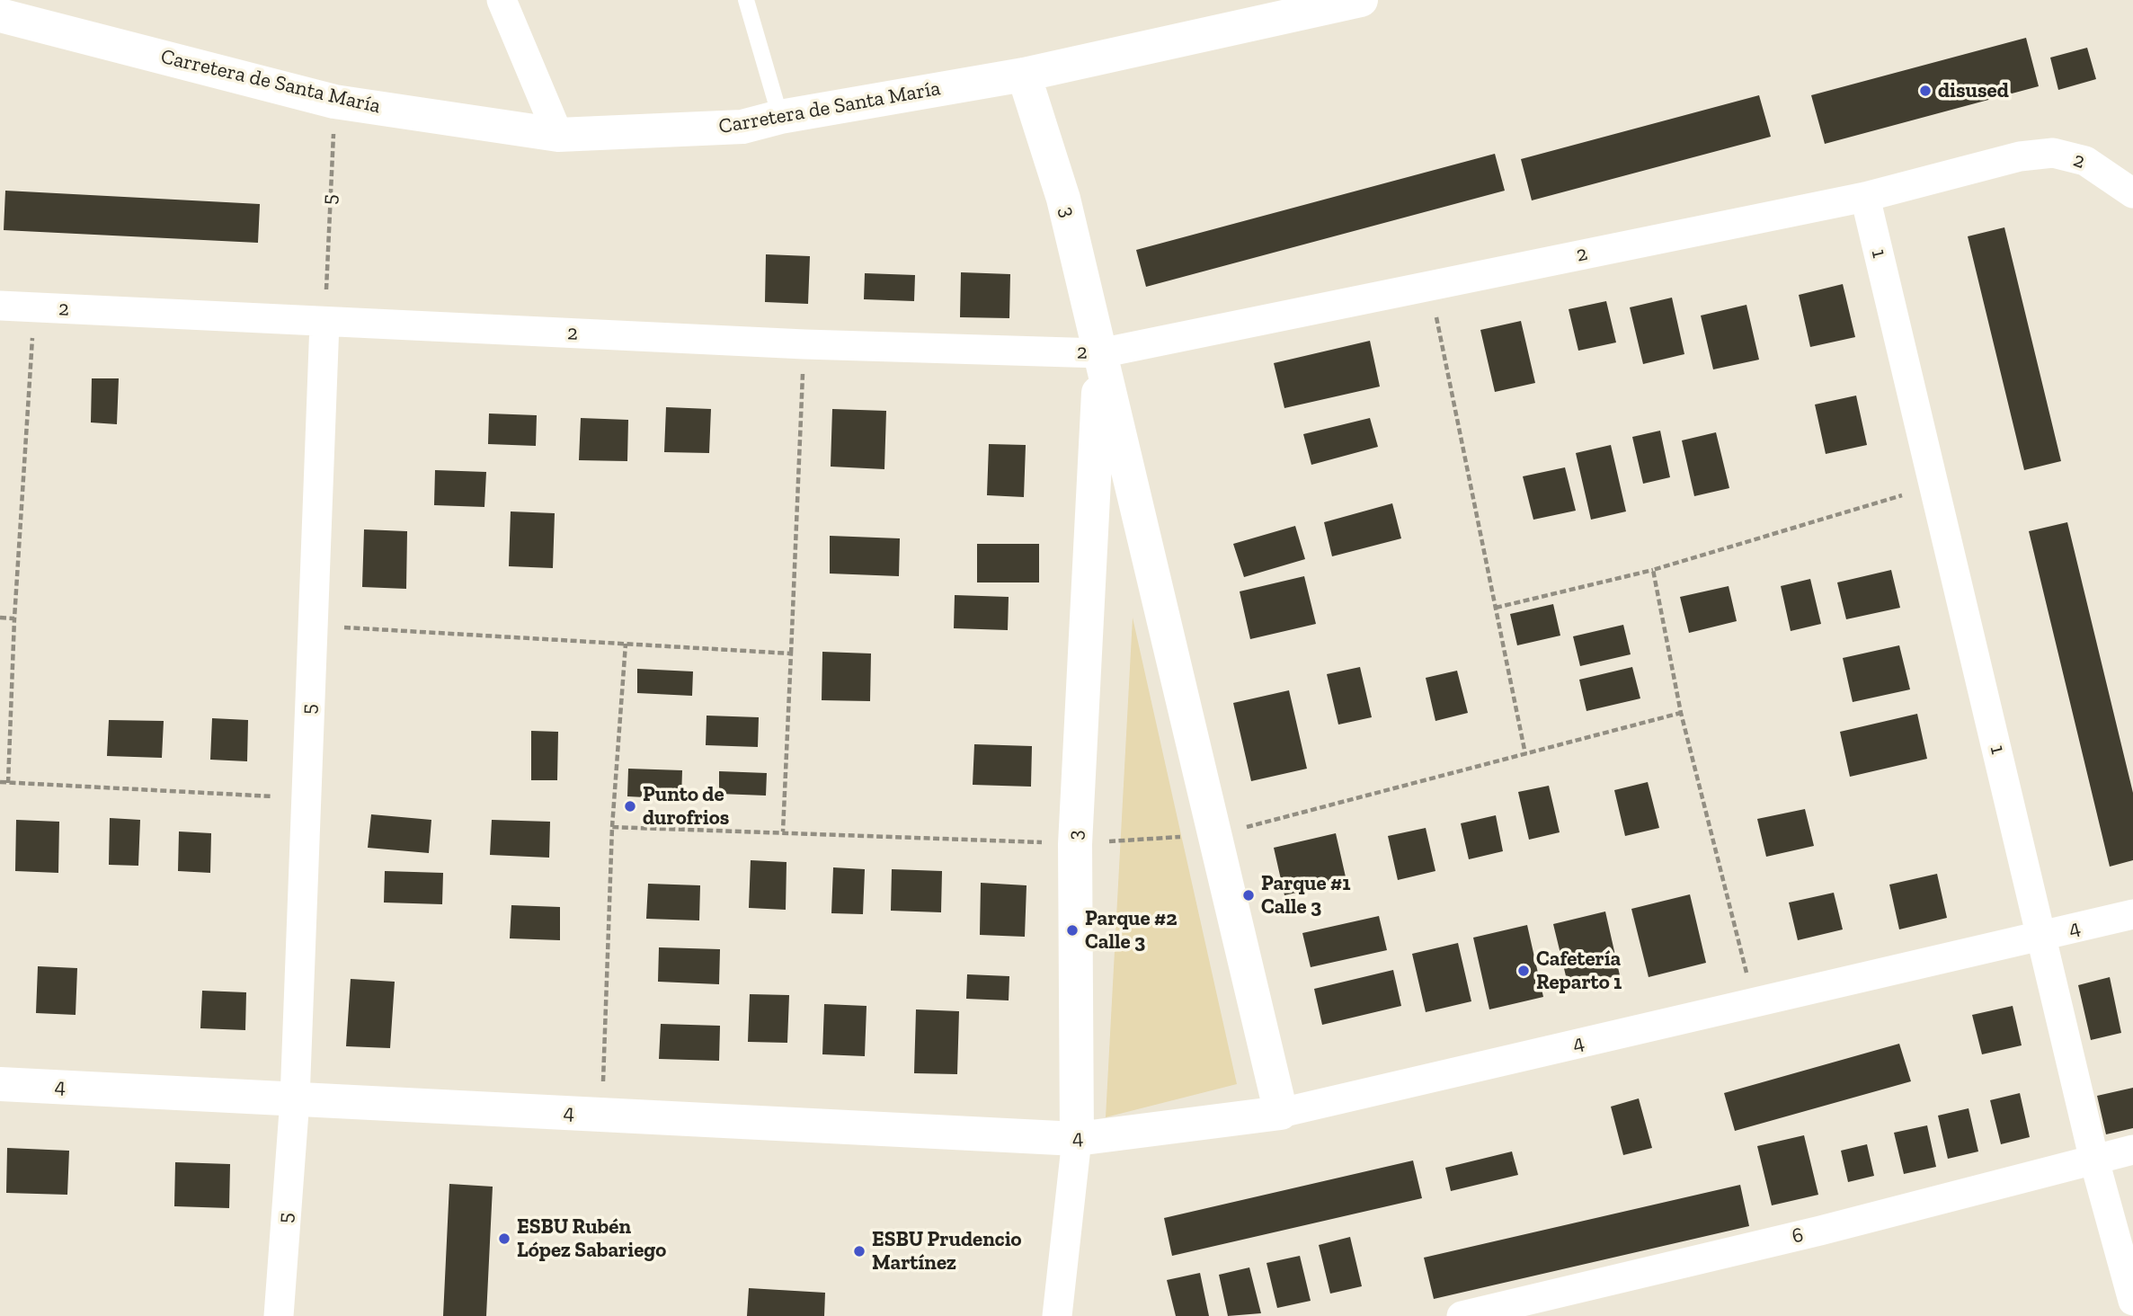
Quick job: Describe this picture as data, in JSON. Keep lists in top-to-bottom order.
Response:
{
  "streets": {
    "street": [
      "Carretera de Santa María",
      "2",
      "5",
      "3",
      "1",
      "4",
      "6"
    ]
  },
  "crossings": [
    ["Carretera de Santa María", "5"],
    ["Carretera de Santa María", "3"],
    ["2", "5"],
    ["2", "3"],
    ["2", "1"],
    ["5", "4"],
    ["3", "4"],
    ["1", "4"],
    ["1", "6"]
  ],
  "places": [
    "disused",
    "Punto de durofrios",
    "Parque #1 Calle 3",
    "Parque #2 Calle 3",
    "Cafetería Reparto 1",
    "ESBU Rubén López Sabariego",
    "ESBU Prudencio Martínez"
  ]
}
